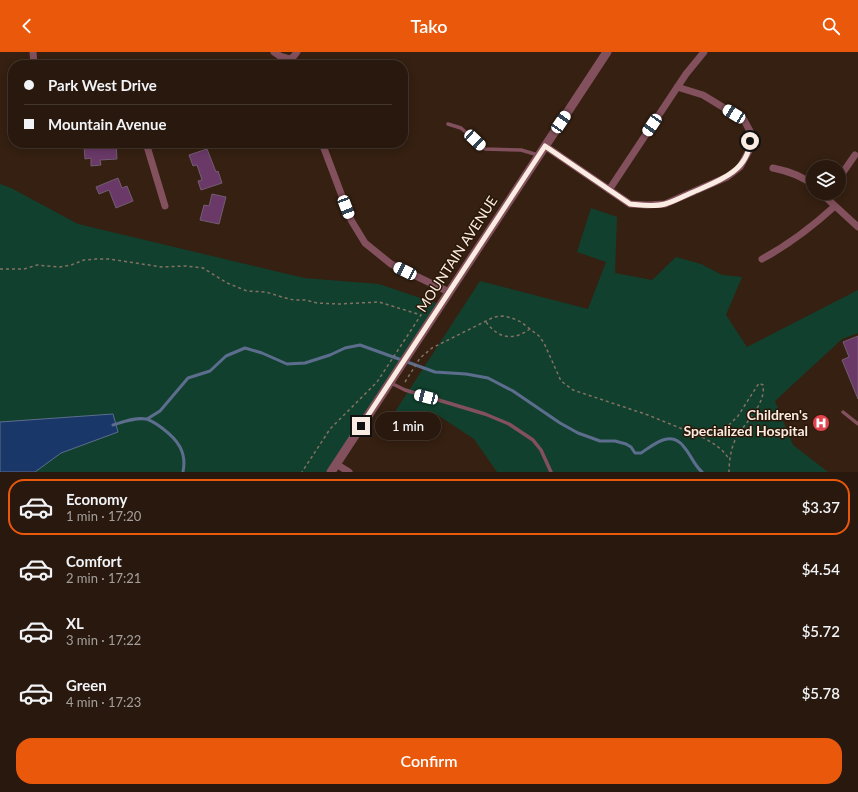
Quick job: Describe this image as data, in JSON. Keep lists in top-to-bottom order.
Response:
{
  "streets": {
    "street": ["MOUNTAIN AVENUE"]
  },
  "places": {
    "hospital": ["Children's Specialized Hospital"]
  },
  "page": {
    "header": "Tako",
    "banner": ["Park West Drive", "Mountain Avenue"],
    "bubble": "1 min",
    "list": [
      {
        "name": "Economy",
        "note": "1 min · 17:20",
        "value": "$3.37"
      },
      {
        "name": "Comfort",
        "note": "2 min · 17:21",
        "value": "$4.54"
      },
      {
        "name": "XL",
        "note": "3 min · 17:22",
        "value": "$5.72"
      },
      {
        "name": "Green",
        "note": "4 min · 17:23",
        "value": "$5.78"
      }
    ],
    "buttons": "Confirm"
  }
}
